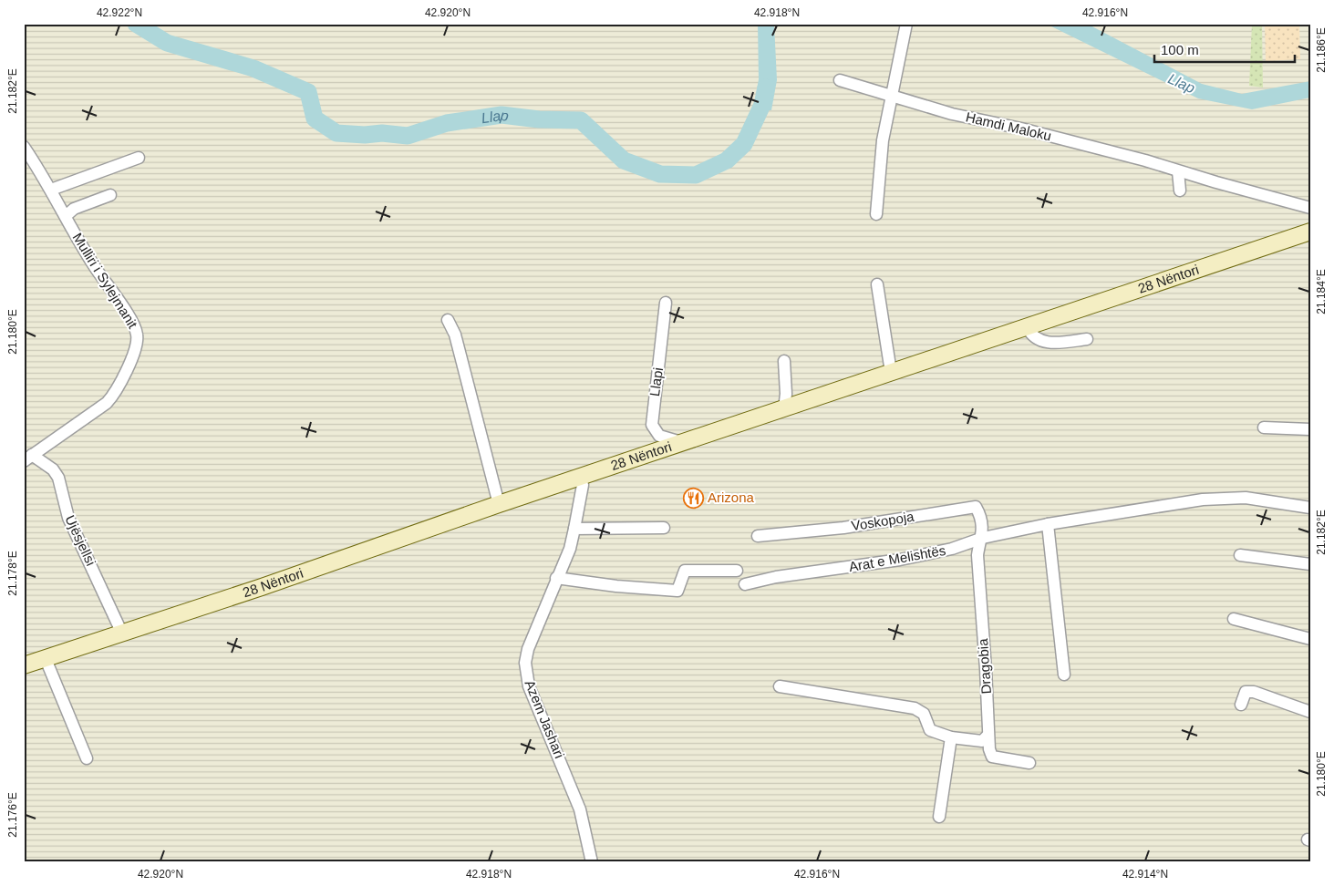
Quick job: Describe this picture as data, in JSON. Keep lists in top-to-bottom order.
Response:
{
  "streets": {
    "main road": ["28 Nëntori"],
    "street": [
      "Hamdi Maloku",
      "Mulliri i Sylejmanit",
      "Llapi",
      "Voskopoja",
      "Ujësjellsi",
      "Arat e Melishtës",
      "Dragobia",
      "Azem Jashari"
    ]
  },
  "crossings": [
    ["28 Nëntori", "Llapi"],
    ["28 Nëntori", "Ujësjellsi"],
    ["28 Nëntori", "Azem Jashari"],
    ["Mulliri i Sylejmanit", "Ujësjellsi"],
    ["Voskopoja", "Arat e Melishtës"],
    ["Voskopoja", "Dragobia"],
    ["Arat e Melishtës", "Dragobia"]
  ],
  "water": ["Llap"],
  "places": {
    "restaurant": ["Arizona"]
  },
  "scale_bar": "100 m",
  "coordinates": [
    "42.922°N",
    "42.920°N",
    "42.918°N",
    "42.916°N",
    "21.186°E",
    "21.182°E",
    "21.184°E",
    "21.180°E",
    "21.178°E",
    "21.176°E",
    "42.914°N"
  ]
}
